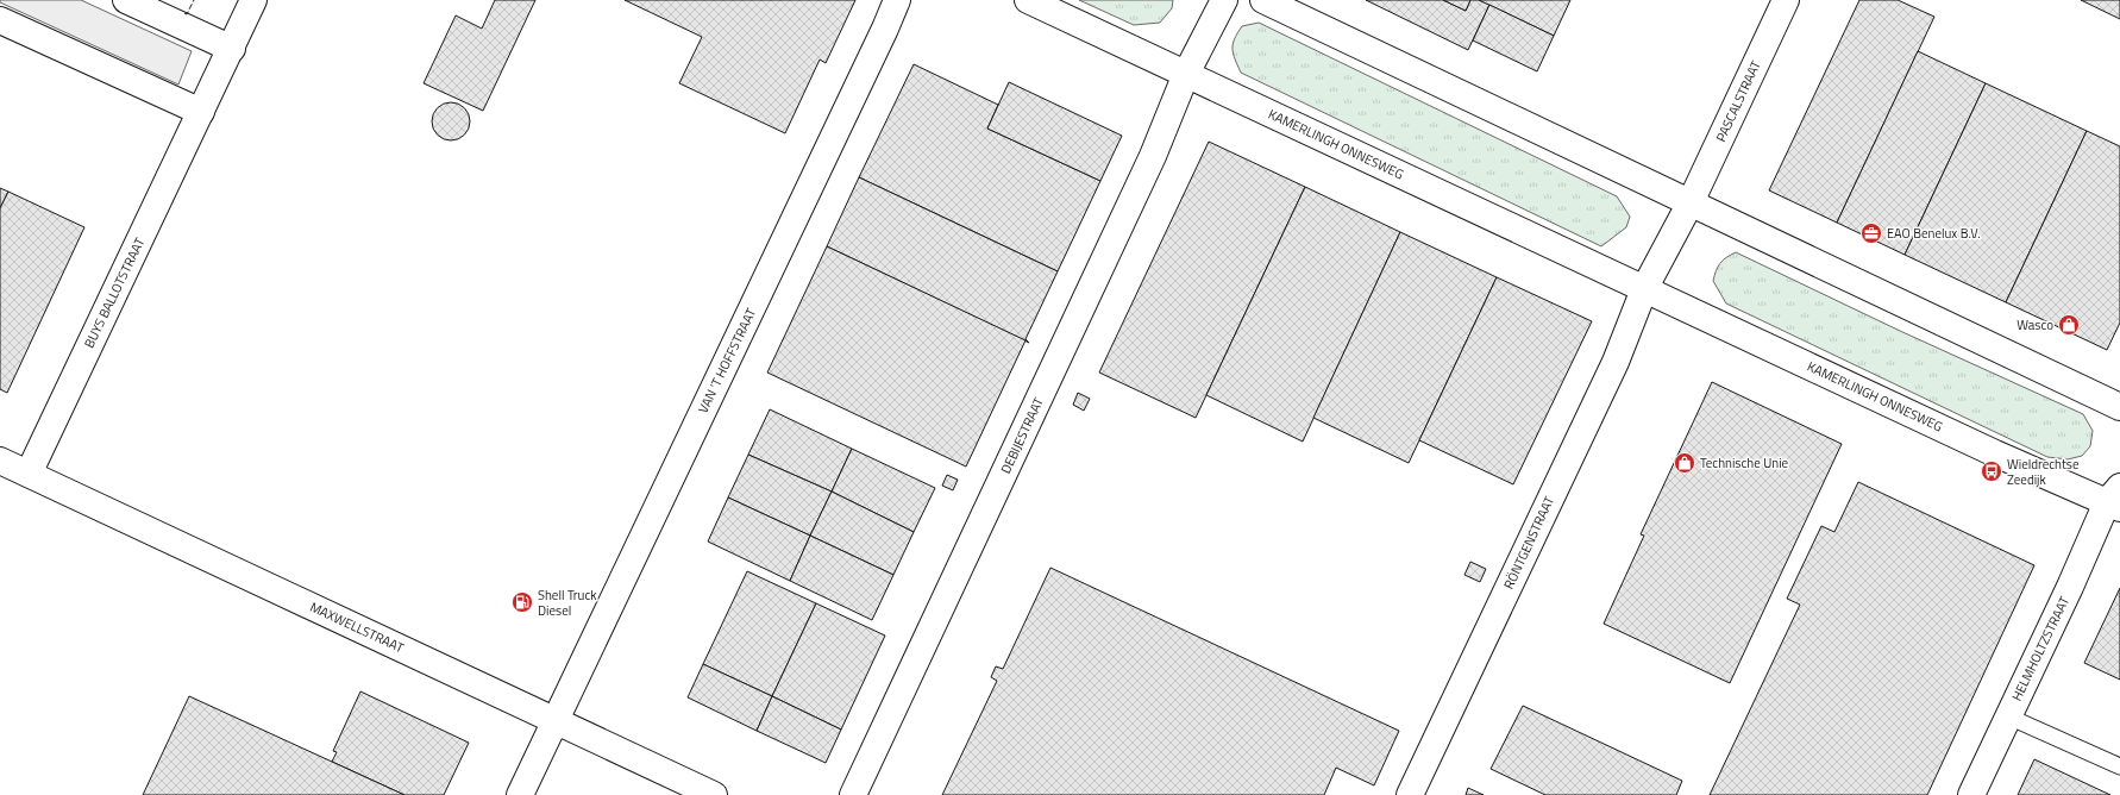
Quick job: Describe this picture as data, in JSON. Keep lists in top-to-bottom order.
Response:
{
  "streets": {
    "street": [
      "PASCALSTRAAT",
      "KAMERLINGH ONNESWEG",
      "BUYS BALLOTSTRAAT",
      "VAN 'T HOFFSTRAAT",
      "DEBIJESTRAAT",
      "RÖNTGENSTRAAT",
      "MAXWELLSTRAAT",
      "HELMHOLTZSTRAAT"
    ]
  },
  "crossings": [
    ["KAMERLINGH ONNESWEG", "DEBIJESTRAAT"],
    ["KAMERLINGH ONNESWEG", "RÖNTGENSTRAAT"],
    ["KAMERLINGH ONNESWEG", "HELMHOLTZSTRAAT"],
    ["BUYS BALLOTSTRAAT", "MAXWELLSTRAAT"],
    ["VAN 'T HOFFSTRAAT", "MAXWELLSTRAAT"]
  ],
  "places": {
    "office": ["EAO Benelux B.V."],
    "shop": ["Wasco", "Technische Unie"],
    "bus stop": ["Wieldrechtse Zeedijk"],
    "fuel station": ["Shell Truck Diesel"]
  }
}
